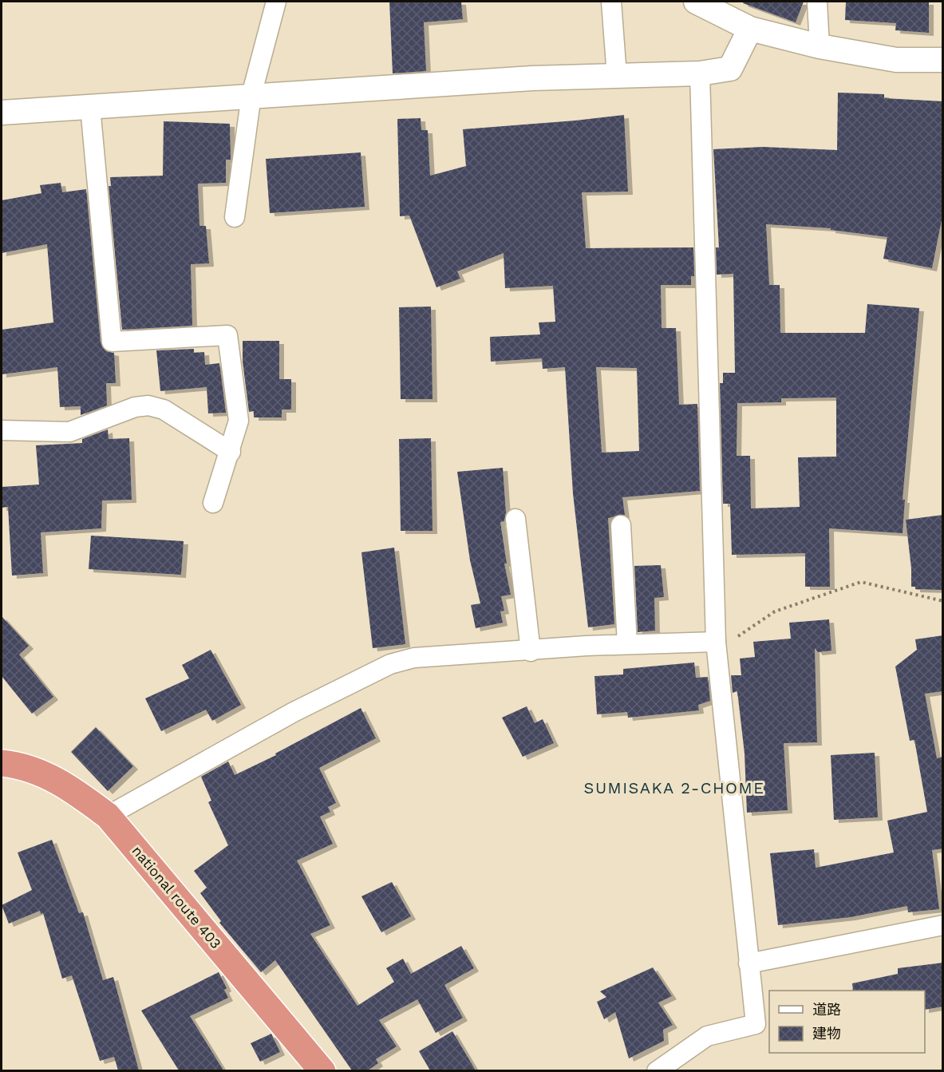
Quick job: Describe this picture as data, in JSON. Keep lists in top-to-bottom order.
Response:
{
  "streets": {
    "highway": ["national route 403"]
  },
  "districts": ["SUMISAKA 2-CHOME"],
  "legend": ["道路", "建物"]
}
